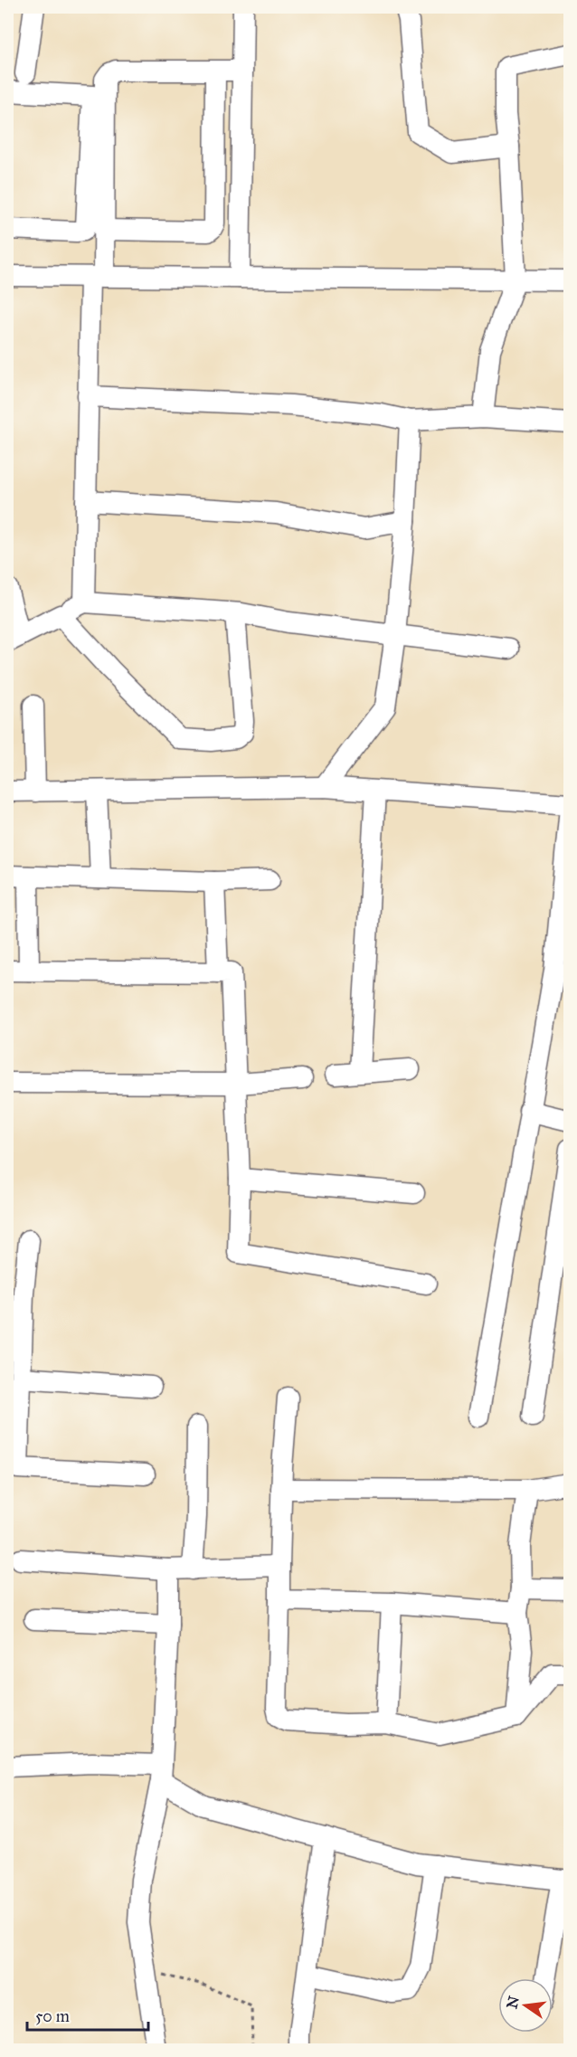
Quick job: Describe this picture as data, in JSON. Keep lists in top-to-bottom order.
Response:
{
  "scale_bar": "50 m",
  "north": "left"
}
